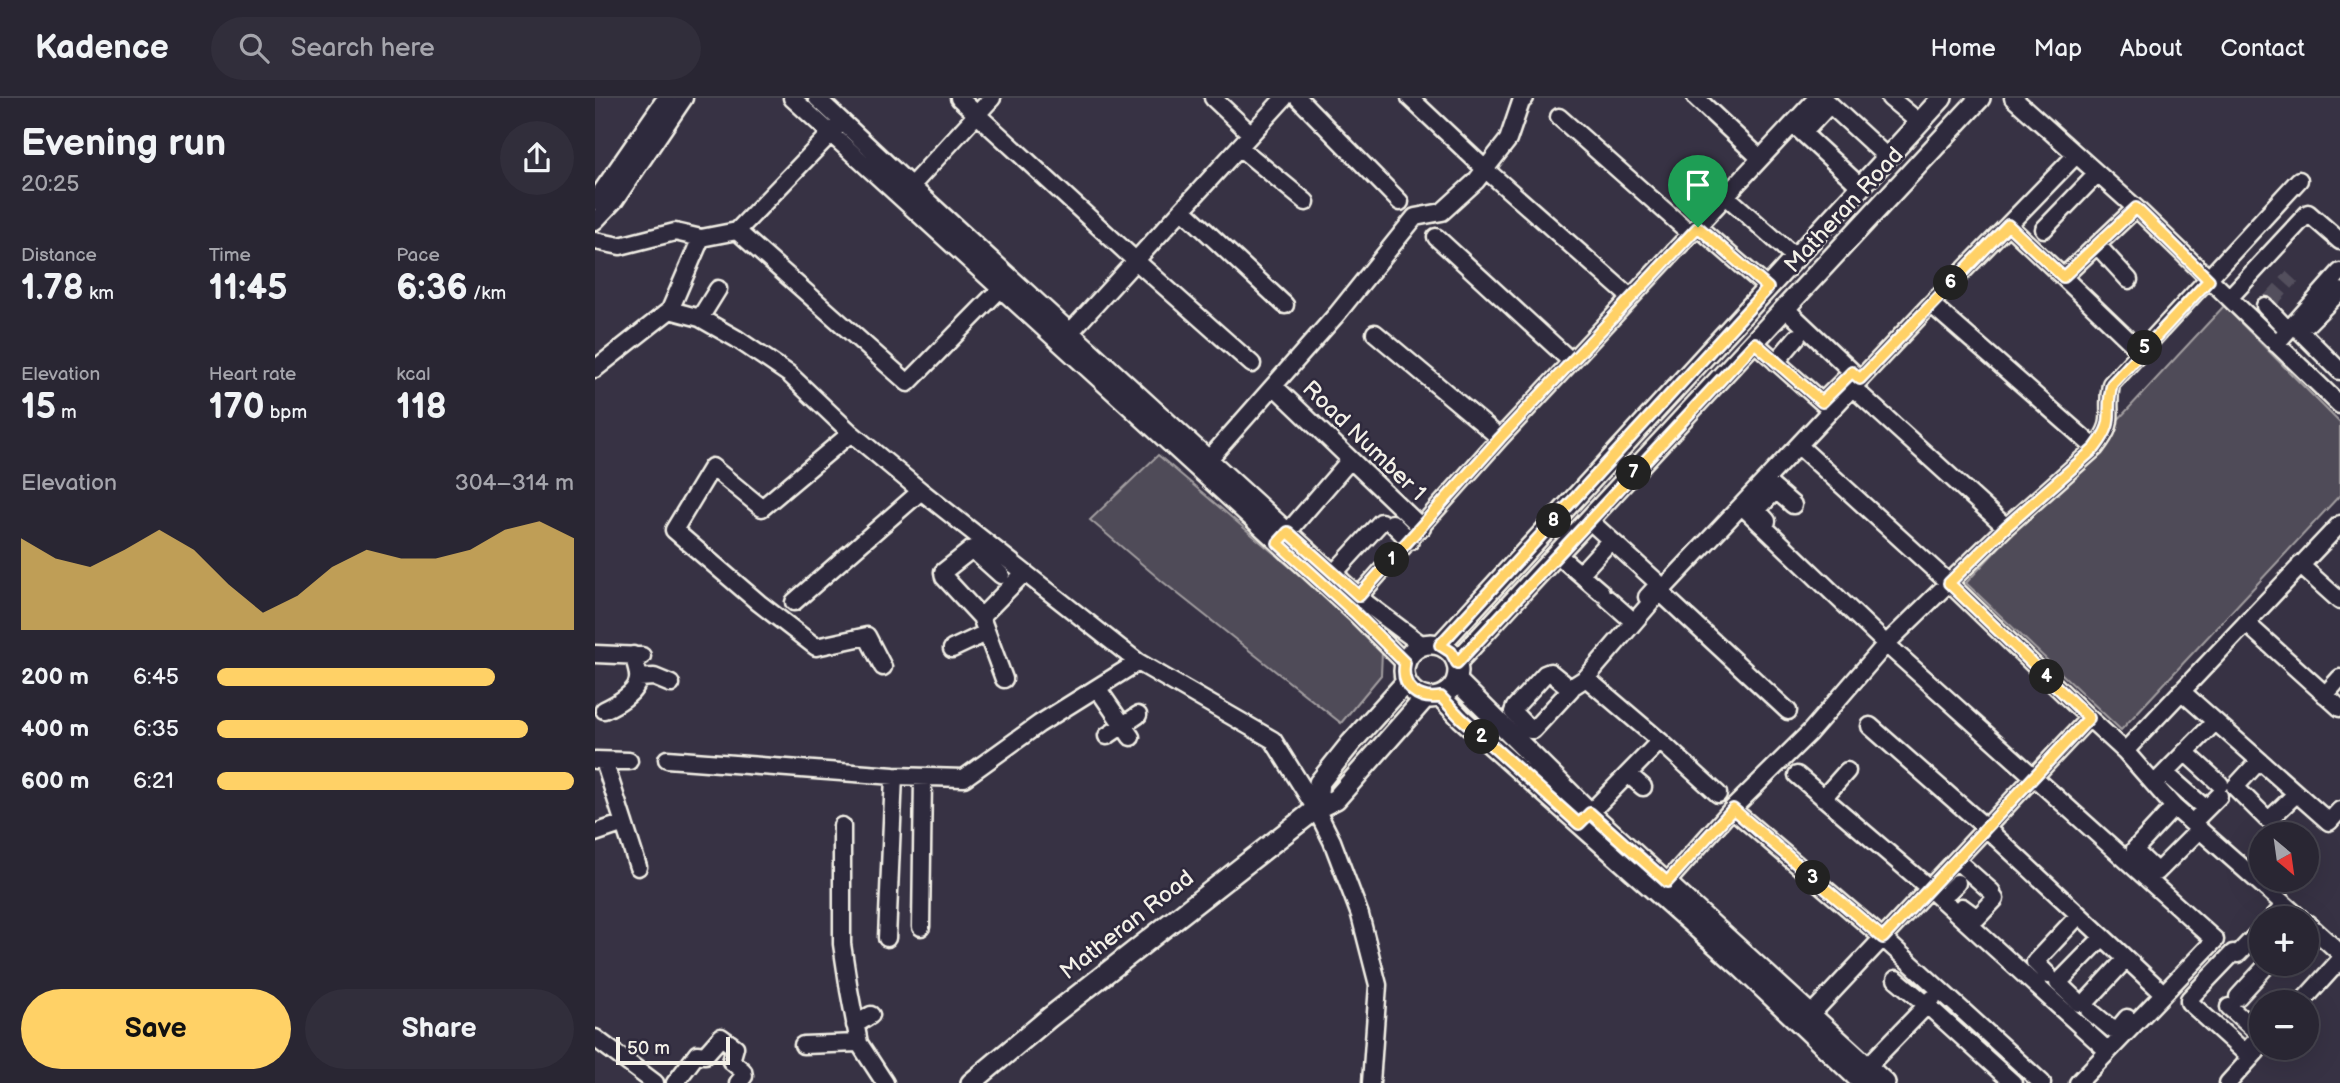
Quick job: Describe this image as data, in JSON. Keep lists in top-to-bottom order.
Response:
{
  "streets": {
    "main road": ["Matheran Road"],
    "street": ["Road Number 1"]
  },
  "scale_bar": "50 m",
  "north": "bottom right",
  "page": {
    "header": "Kadence",
    "search": "Search here",
    "nav": [
      "Home",
      "Map",
      "About",
      "Contact"
    ],
    "heading": ["Evening run", "20:25"],
    "stats": [
      ["Distance", "1.78 km"],
      ["Time", "11:45"],
      ["Pace", "6:36 /km"],
      ["Elevation", "15 m"],
      ["Heart rate", "170 bpm"],
      ["kcal", "118"]
    ],
    "pins": [
      "6",
      "5",
      "7",
      "8",
      "1",
      "4",
      "2",
      "3"
    ],
    "chart": ["Elevation", "304–314 m"],
    "list": [
      {
        "name": "200 m",
        "note": "6:45"
      },
      {
        "name": "400 m",
        "note": "6:35"
      },
      {
        "name": "600 m",
        "note": "6:21"
      }
    ],
    "map_buttons": ["+", "−"],
    "buttons": ["Save", "Share"],
    "scale": "50 m"
  }
}
